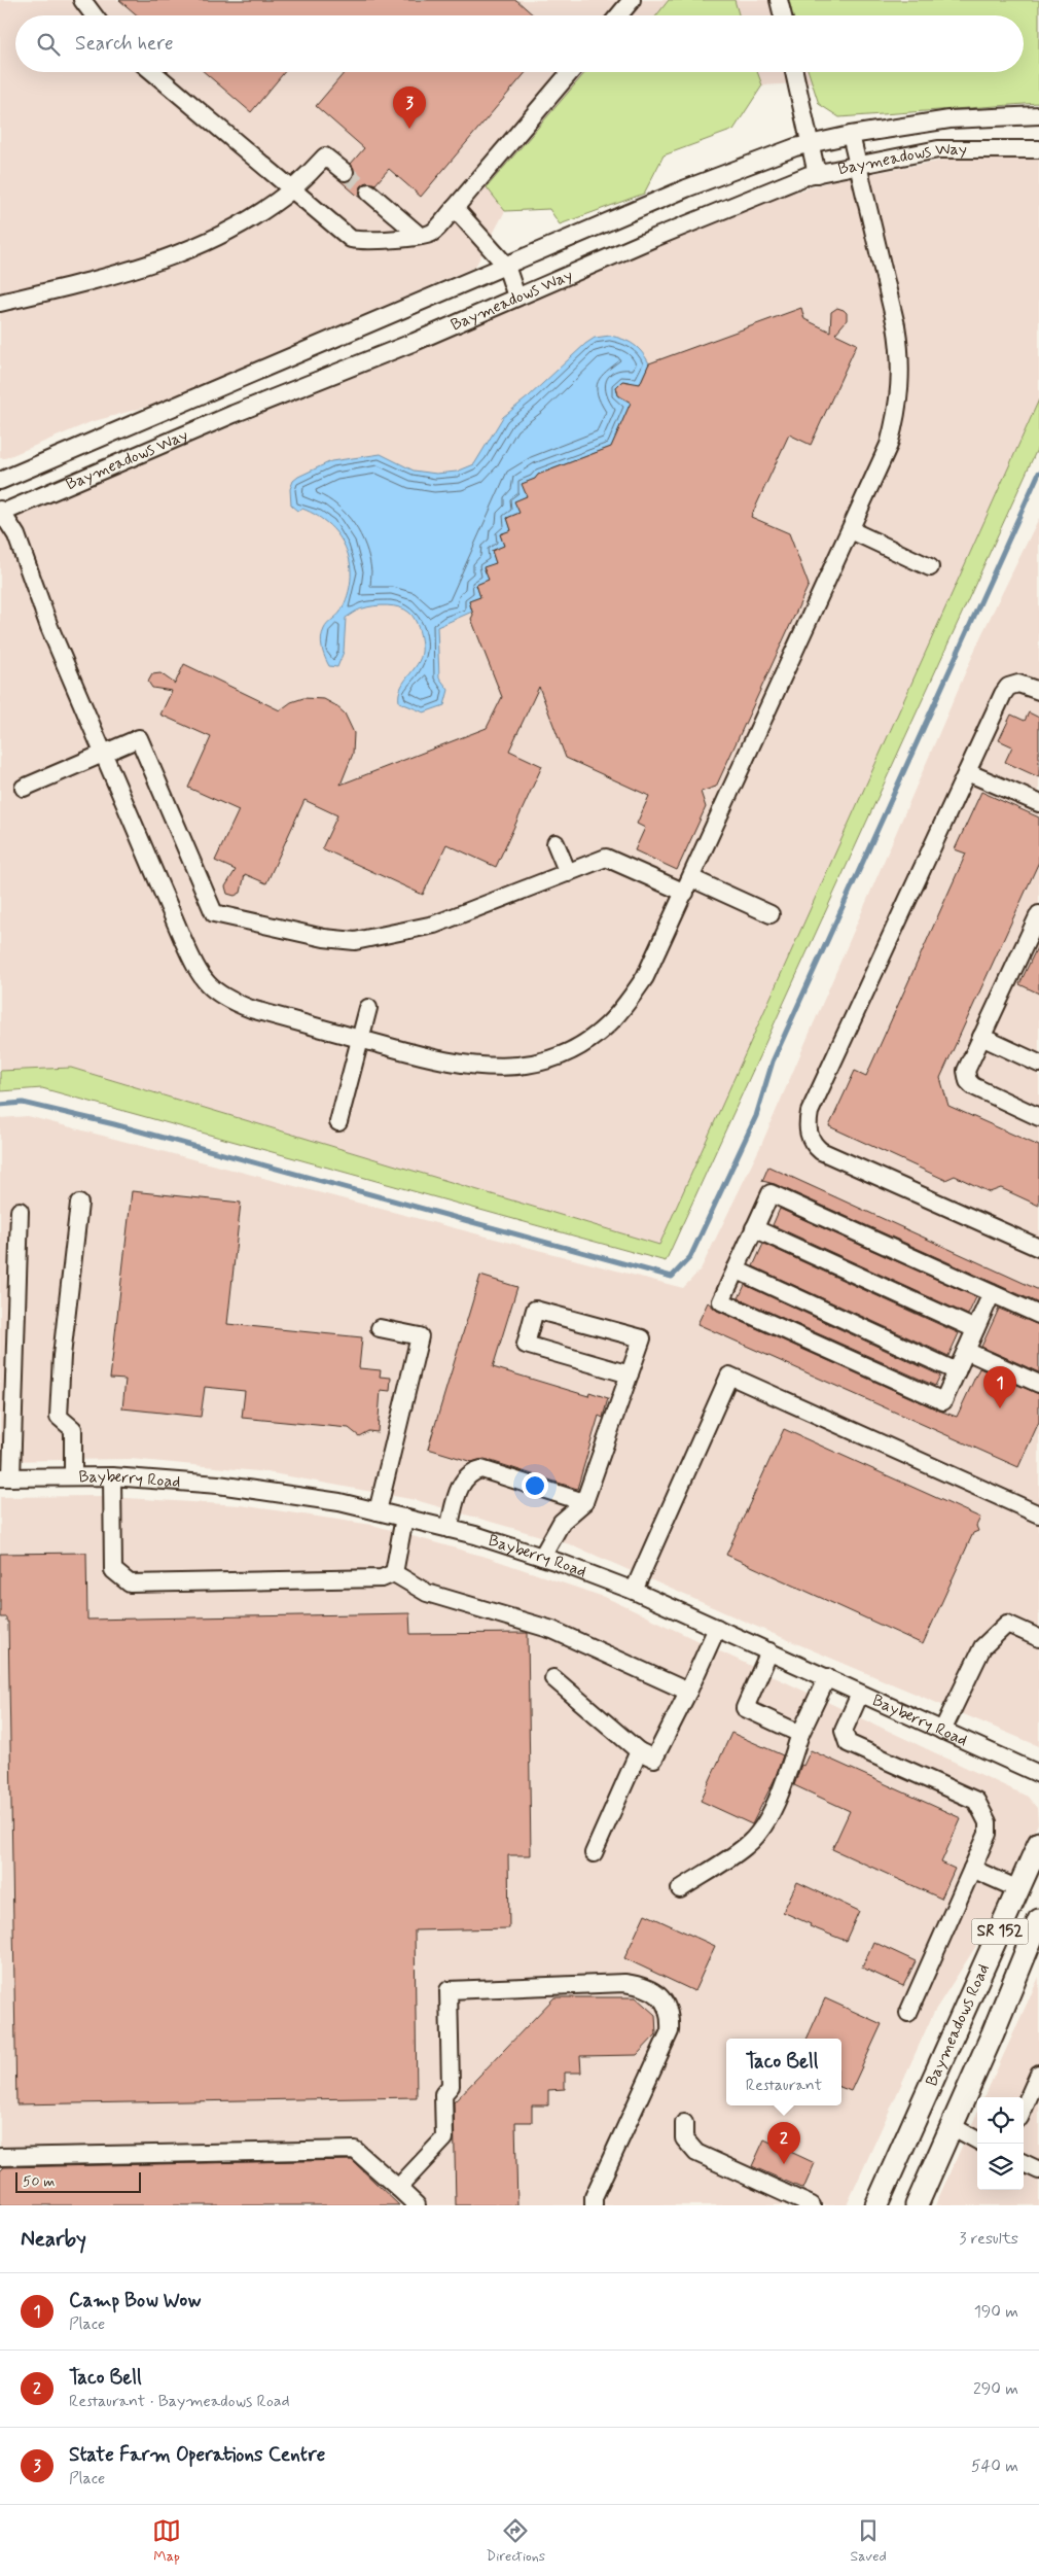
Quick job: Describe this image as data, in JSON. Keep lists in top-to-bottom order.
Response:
{
  "streets": {
    "main road": ["SR 152", "Baymeadows Road"],
    "street": ["Baymeadows Way", "Bayberry Road"]
  },
  "scale_bar": "50 m",
  "page": {
    "search": "Search here",
    "pins": ["3", "1", "2"],
    "popup": ["Taco Bell", "Restaurant"],
    "scale": "50 m",
    "heading": ["Nearby", "3 results"],
    "list": [
      {
        "mark": "1",
        "name": "Camp Bow Wow",
        "note": "Place",
        "value": "190 m"
      },
      {
        "mark": "2",
        "name": "Taco Bell",
        "note": "Restaurant · Baymeadows Road",
        "value": "290 m"
      },
      {
        "mark": "3",
        "name": "State Farm Operations Centre",
        "note": "Place",
        "value": "540 m"
      }
    ],
    "nav": ["Map", "Directions", "Saved"]
  }
}
